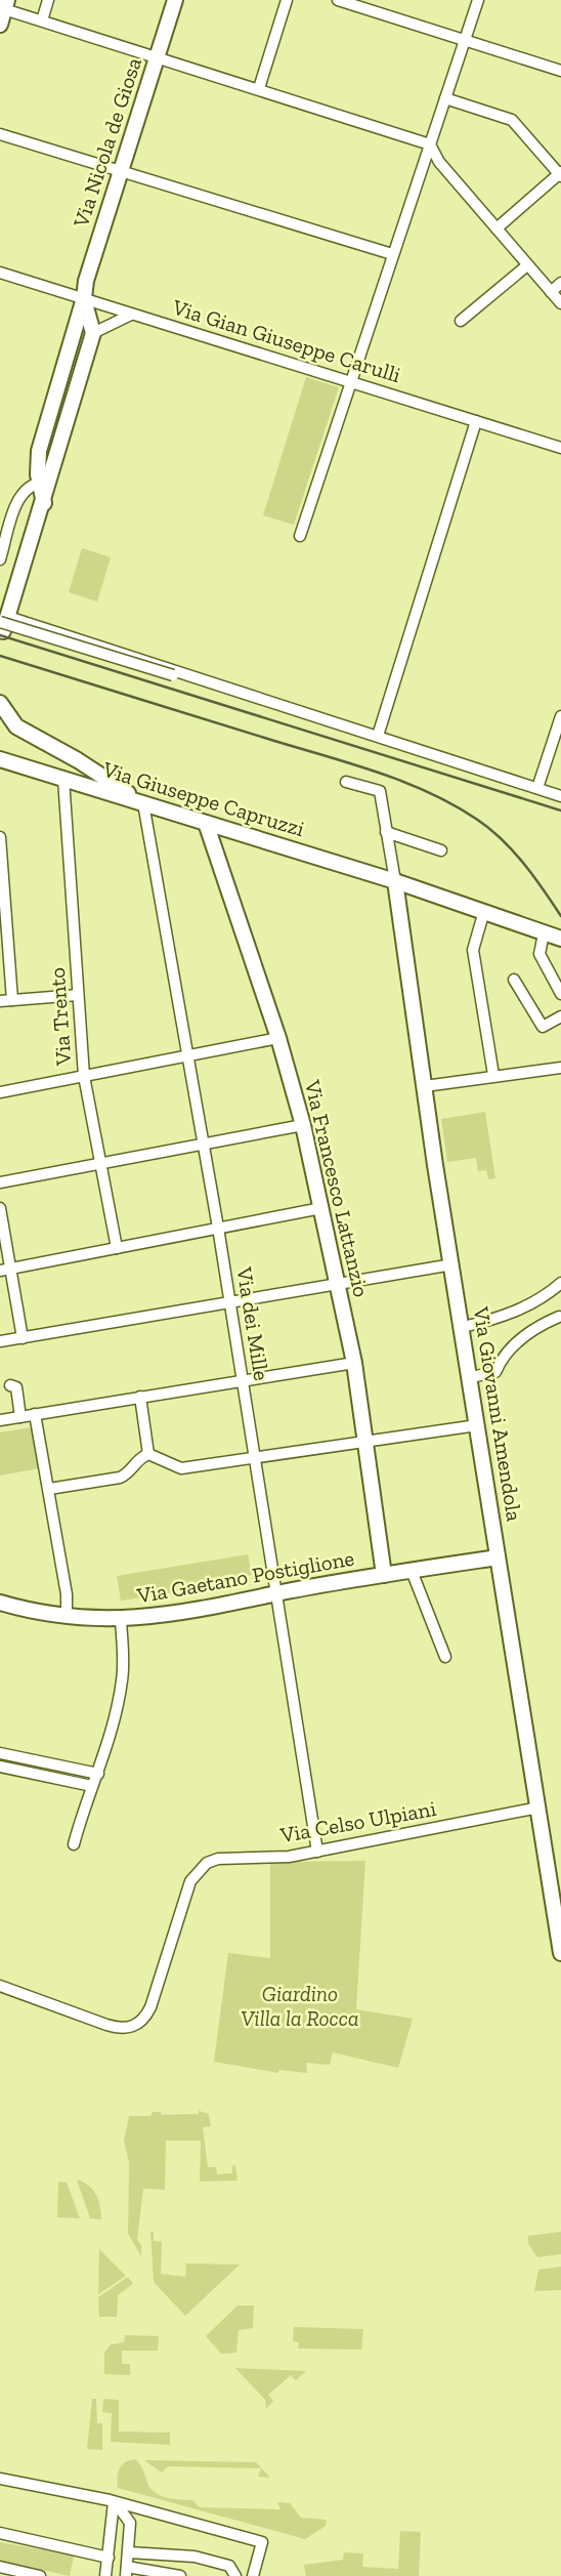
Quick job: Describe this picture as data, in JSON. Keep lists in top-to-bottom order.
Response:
{
  "streets": {
    "main road": [
      "Via Nicola de Giosa",
      "Via Giuseppe Capruzzi",
      "Via Francesco Lattanzio",
      "Via Giovanni Amendola",
      "Via Gaetano Postiglione"
    ],
    "street": [
      "Via Gian Giuseppe Carulli",
      "Via Trento",
      "Via dei Mille",
      "Via Celso Ulpiani"
    ]
  },
  "crossings": [
    ["Via Nicola de Giosa", "Via Gian Giuseppe Carulli"],
    ["Via Giuseppe Capruzzi", "Via Trento"],
    ["Via Giuseppe Capruzzi", "Via Francesco Lattanzio"],
    ["Via Giuseppe Capruzzi", "Via dei Mille"],
    ["Via Giuseppe Capruzzi", "Via Giovanni Amendola"],
    ["Via Francesco Lattanzio", "Via Gaetano Postiglione"],
    ["Via dei Mille", "Via Gaetano Postiglione"],
    ["Via dei Mille", "Via Celso Ulpiani"],
    ["Via Giovanni Amendola", "Via Gaetano Postiglione"],
    ["Via Giovanni Amendola", "Via Celso Ulpiani"]
  ],
  "parks": ["Giardino Villa la Rocca"]
}
